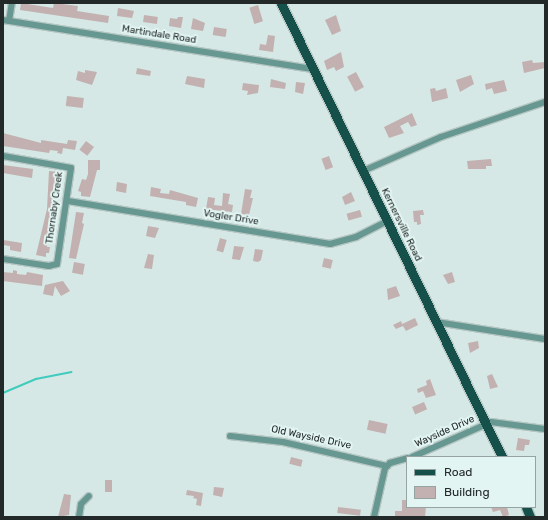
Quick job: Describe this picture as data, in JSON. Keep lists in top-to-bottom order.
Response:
{
  "streets": {
    "main road": ["Kernersville Road"],
    "street": [
      "Martindale Road",
      "Thornaby Creek",
      "Vogler Drive",
      "Wayside Drive",
      "Old Wayside Drive"
    ]
  },
  "crossings": [
    ["Martindale Road", "Kernersville Road"],
    ["Thornaby Creek", "Vogler Drive"],
    ["Vogler Drive", "Kernersville Road"],
    ["Kernersville Road", "Wayside Drive"],
    ["Wayside Drive", "Old Wayside Drive"]
  ],
  "legend": ["Road", "Building"]
}
